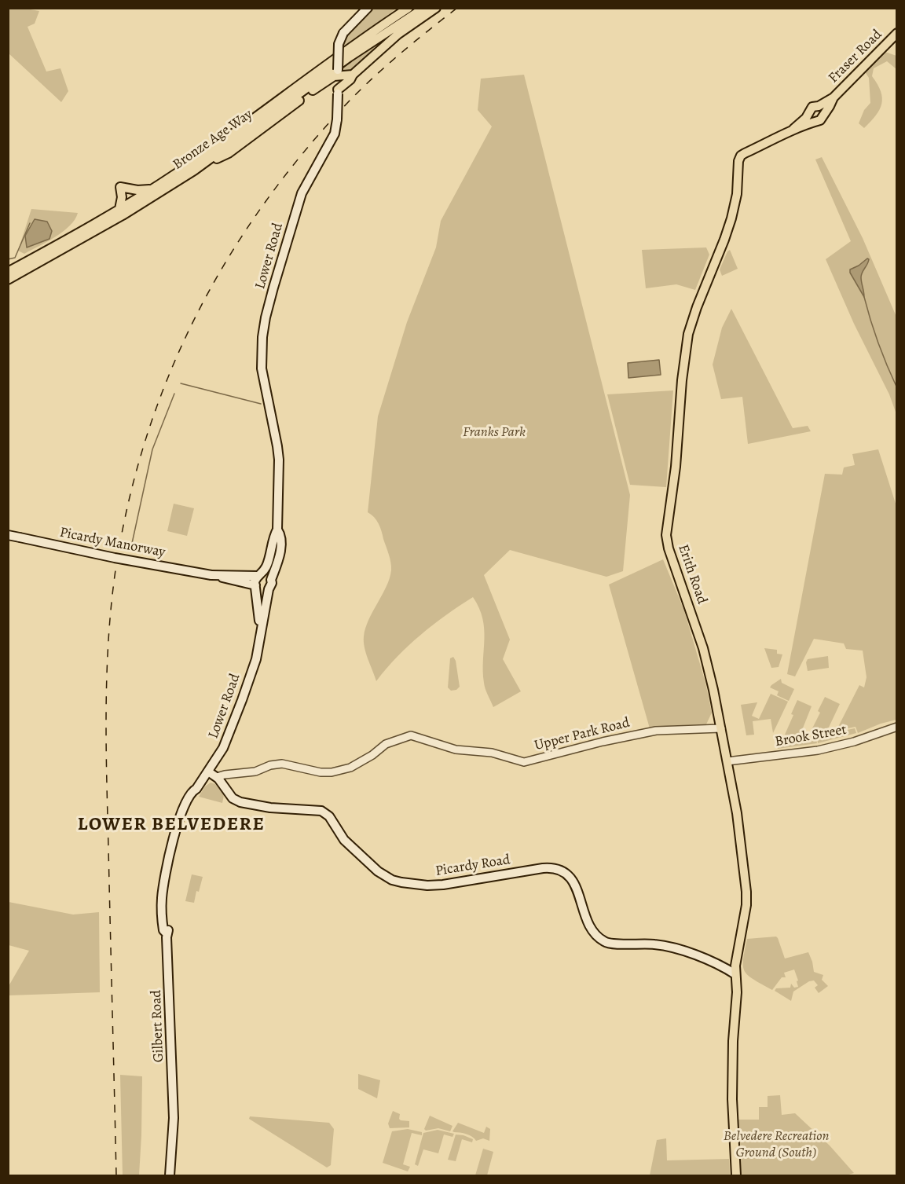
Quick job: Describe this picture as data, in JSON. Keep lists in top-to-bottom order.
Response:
{
  "streets": {
    "main road": [
      "Fraser Road",
      "Bronze Age Way",
      "Lower Road",
      "Picardy Manorway",
      "Erith Road",
      "Picardy Road",
      "Gilbert Road"
    ],
    "street": ["Upper Park Road", "Brook Street"]
  },
  "crossings": [
    ["Fraser Road", "Erith Road"],
    ["Lower Road", "Picardy Manorway"],
    ["Lower Road", "Picardy Road"],
    ["Lower Road", "Gilbert Road"],
    ["Erith Road", "Upper Park Road"],
    ["Erith Road", "Brook Street"],
    ["Erith Road", "Picardy Road"],
    ["Upper Park Road", "Picardy Road"]
  ],
  "districts": ["LOWER BELVEDERE"],
  "parks": ["Franks Park", "Belvedere Recreation Ground (South)"]
}
